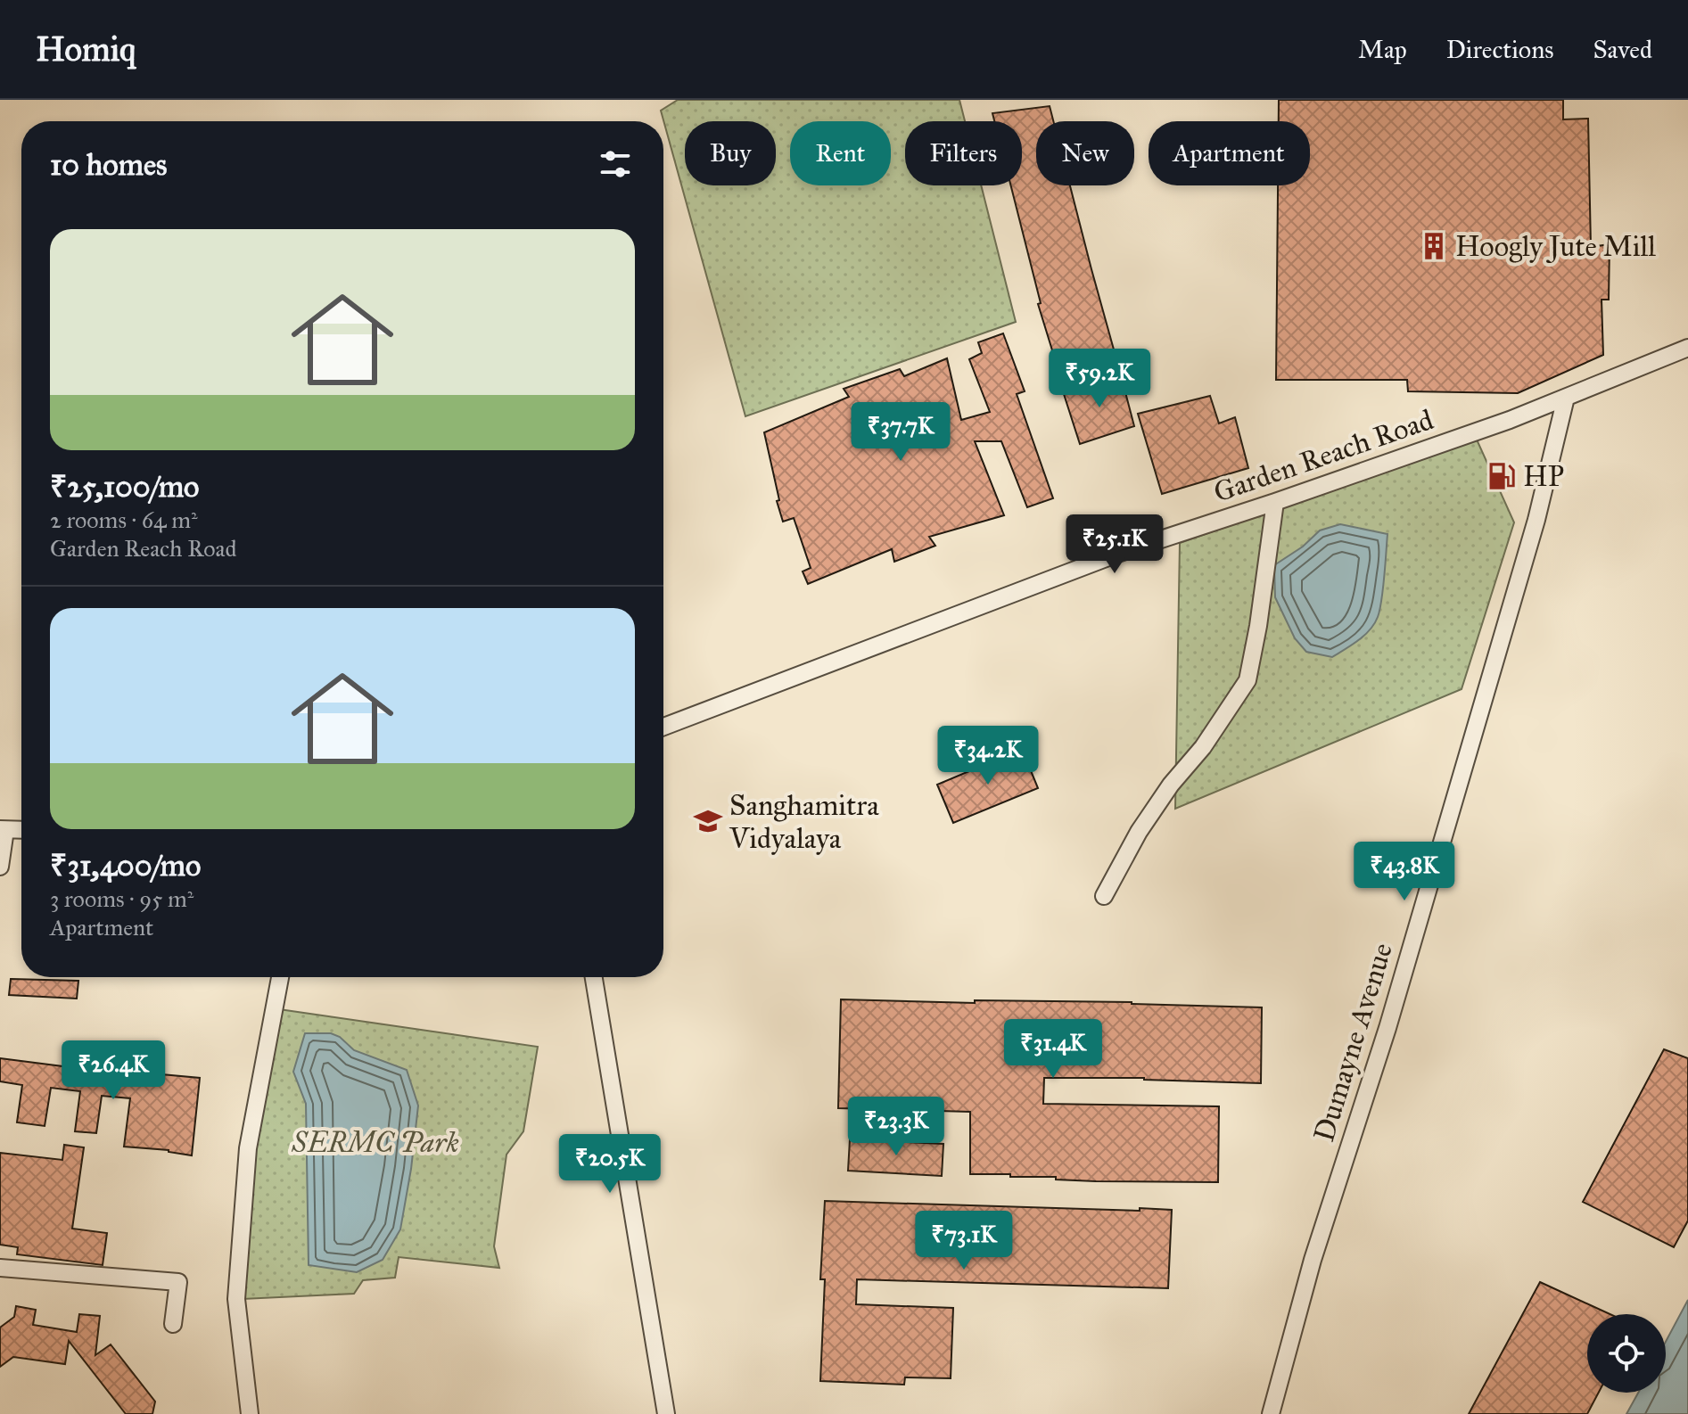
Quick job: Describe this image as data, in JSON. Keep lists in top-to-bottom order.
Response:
{
  "streets": {
    "street": ["Garden Reach Road", "Dumayne Avenue"]
  },
  "crossings": [
    ["Garden Reach Road", "Dumayne Avenue"]
  ],
  "parks": ["SERMC Park"],
  "places": {
    "building": ["Hoogly Jute Mill"],
    "fuel station": ["HP"],
    "school or university": ["Sanghamitra Vidyalaya"]
  },
  "page": {
    "header": "Homiq",
    "nav": ["Map", "Directions", "Saved"],
    "chip": [
      "Buy",
      "Rent",
      "Filters",
      "New",
      "Apartment"
    ],
    "heading": "10 homes",
    "list": [
      {
        "name": "₹25,100/mo",
        "note": "2 rooms · 64 m² · Garden Reach Road"
      },
      {
        "name": "₹31,400/mo",
        "note": "3 rooms · 95 m² · Apartment"
      }
    ],
    "price": [
      "₹59.2K",
      "₹37.7K",
      "₹25.1K",
      "₹34.2K",
      "₹43.8K",
      "₹31.4K",
      "₹26.4K",
      "₹23.3K",
      "₹20.5K",
      "₹73.1K"
    ]
  }
}
